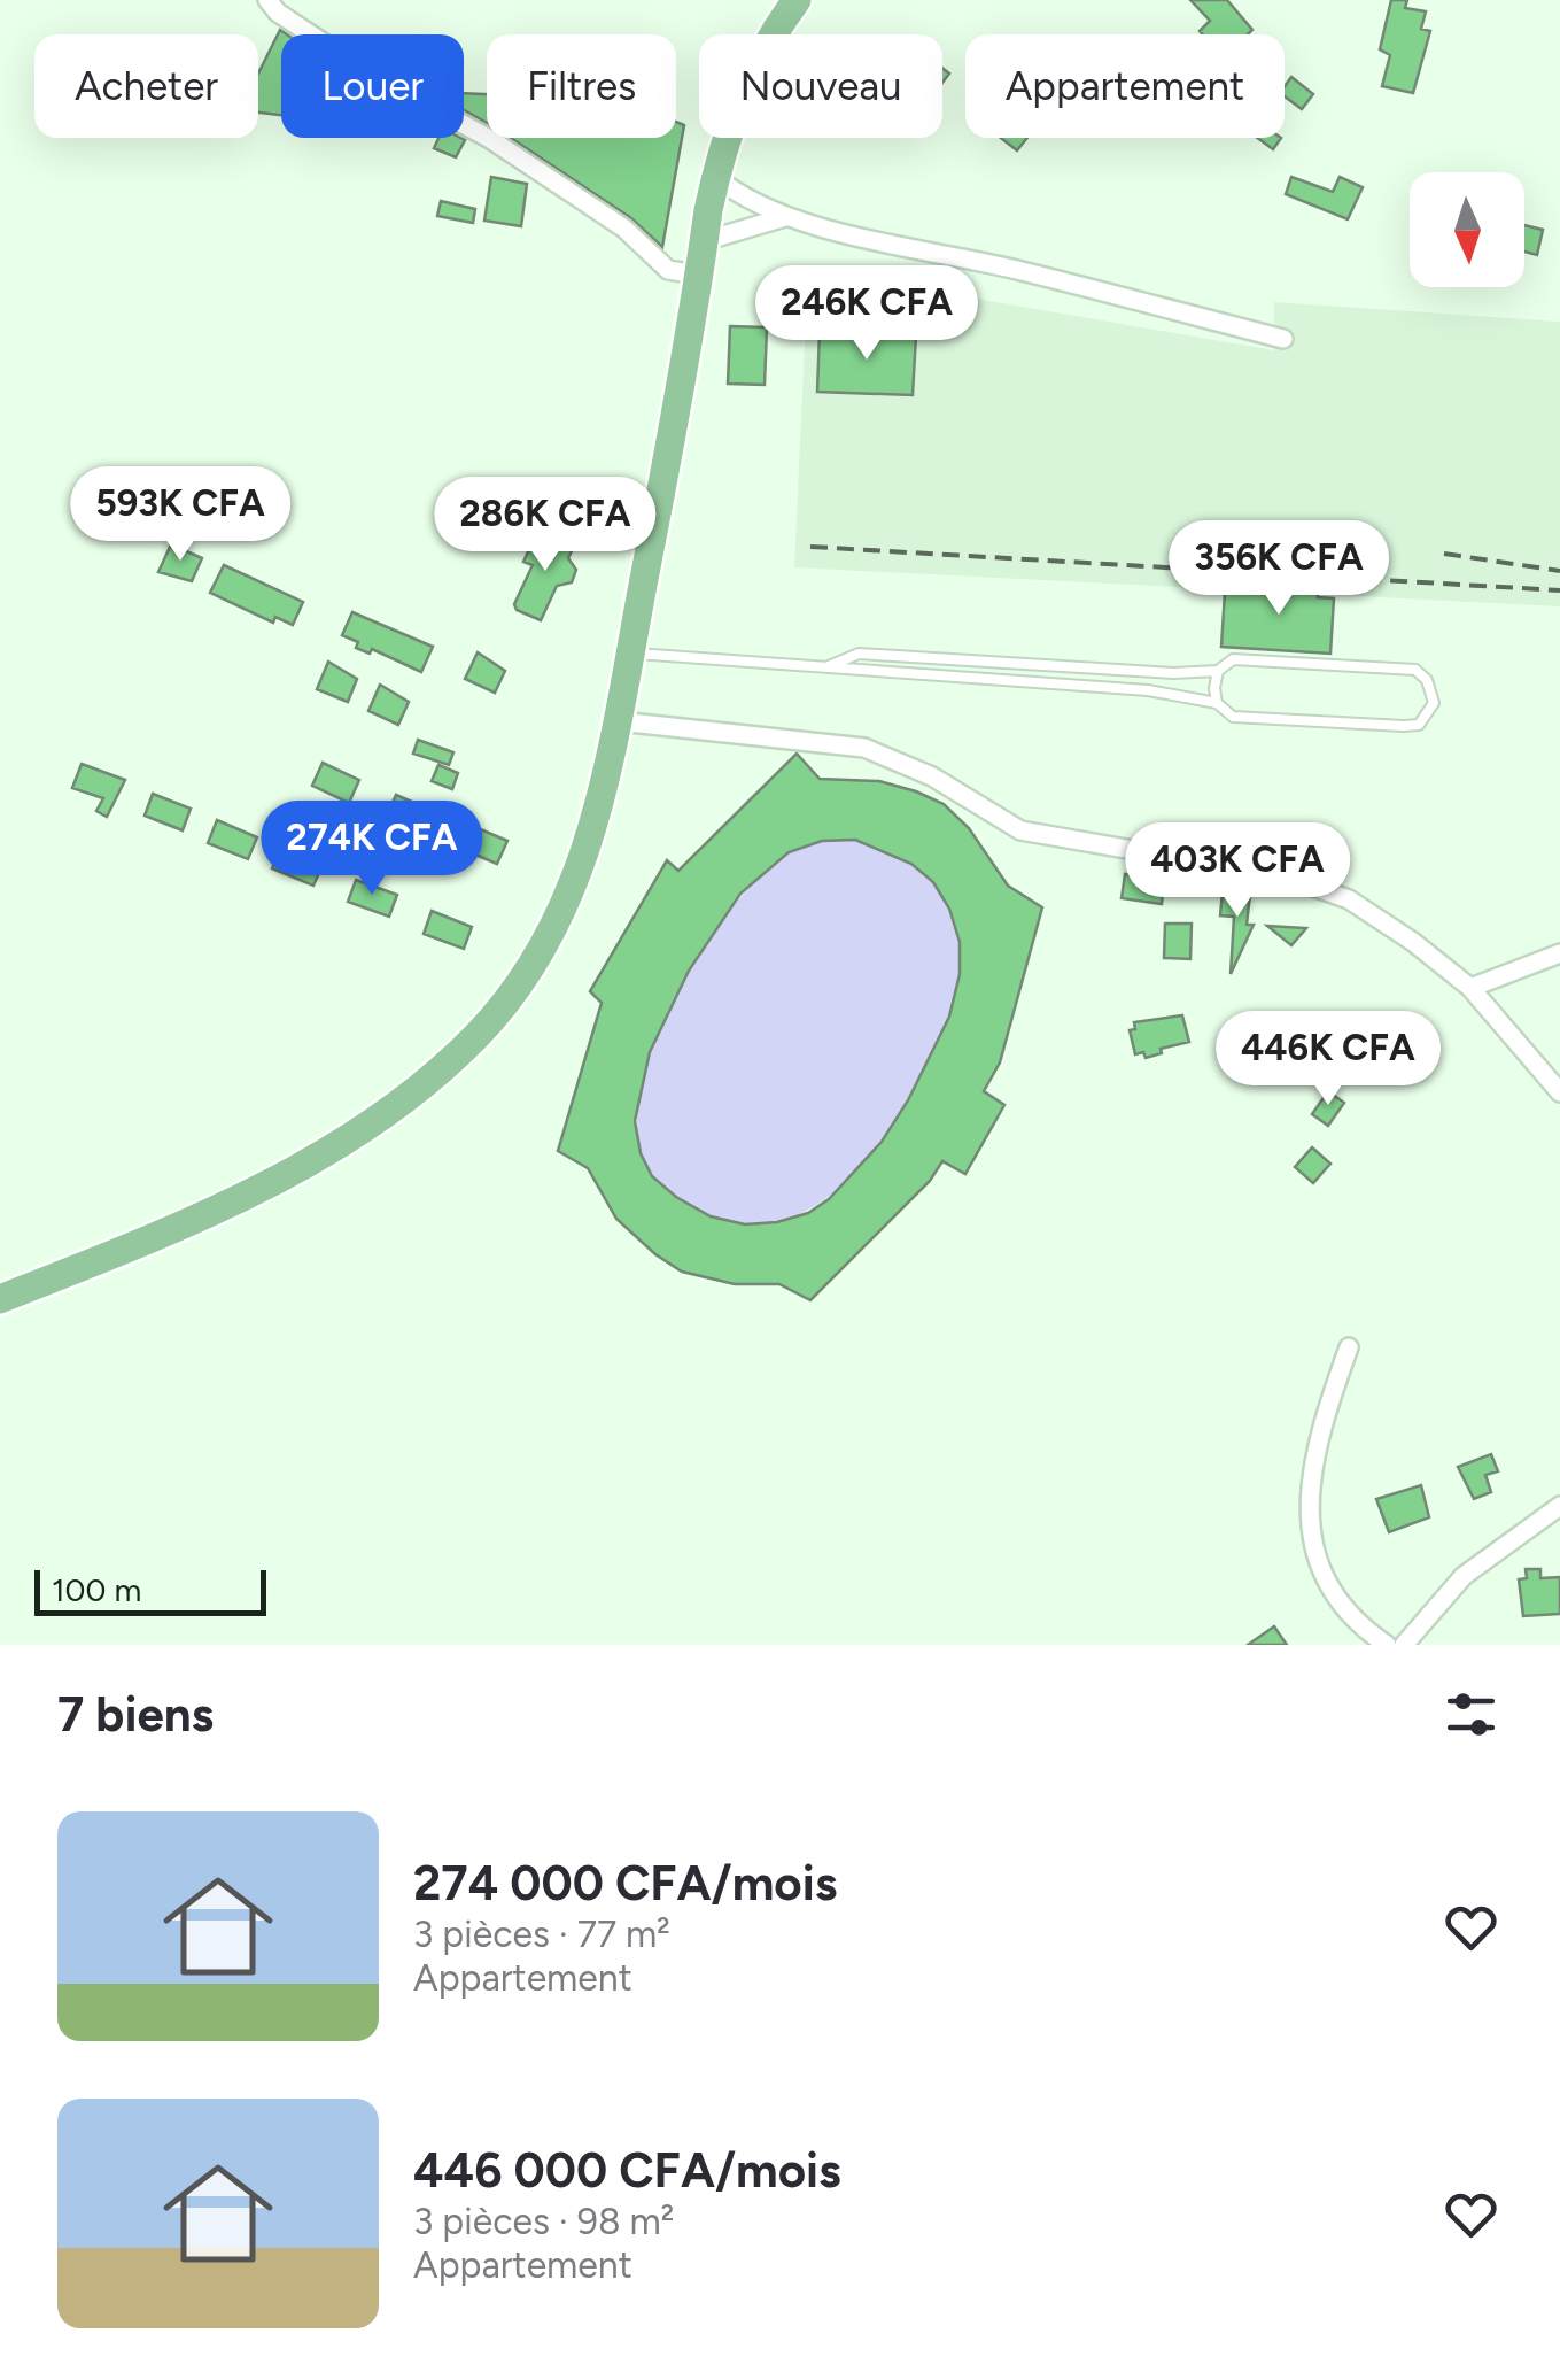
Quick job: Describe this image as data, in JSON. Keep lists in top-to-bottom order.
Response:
{
  "scale_bar": "100 m",
  "north": "bottom",
  "page": {
    "chip": [
      "Acheter",
      "Louer",
      "Filtres",
      "Nouveau",
      "Appartement"
    ],
    "price": [
      "246K CFA",
      "593K CFA",
      "286K CFA",
      "356K CFA",
      "274K CFA",
      "403K CFA",
      "446K CFA"
    ],
    "scale": "100 m",
    "heading": "7 biens",
    "list": [
      {
        "name": "274 000 CFA/mois",
        "note": "3 pièces · 77 m² · Appartement"
      },
      {
        "name": "446 000 CFA/mois",
        "note": "3 pièces · 98 m² · Appartement"
      }
    ]
  }
}
